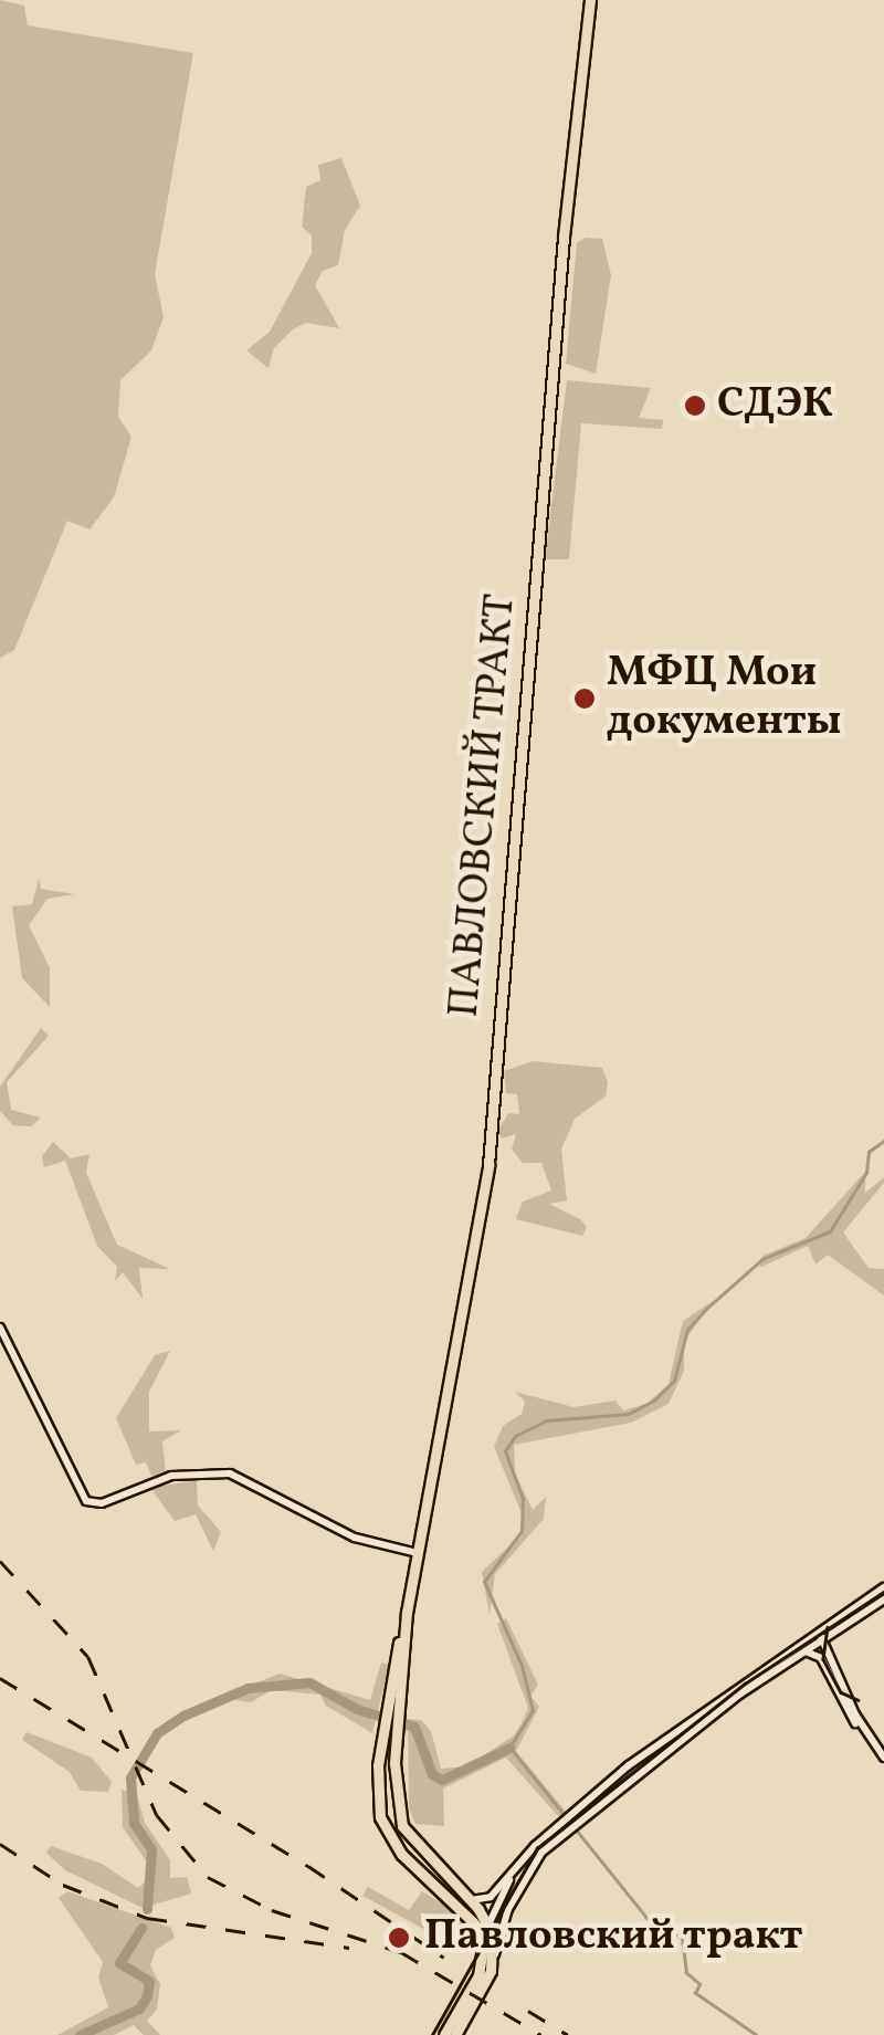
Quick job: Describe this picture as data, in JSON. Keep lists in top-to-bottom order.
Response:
{
  "streets": {
    "main road": ["ПАВЛОВСКИЙ ТРАКТ"]
  },
  "places": ["СДЭК", "МФЦ Мои документы", "Павловский тракт"]
}
